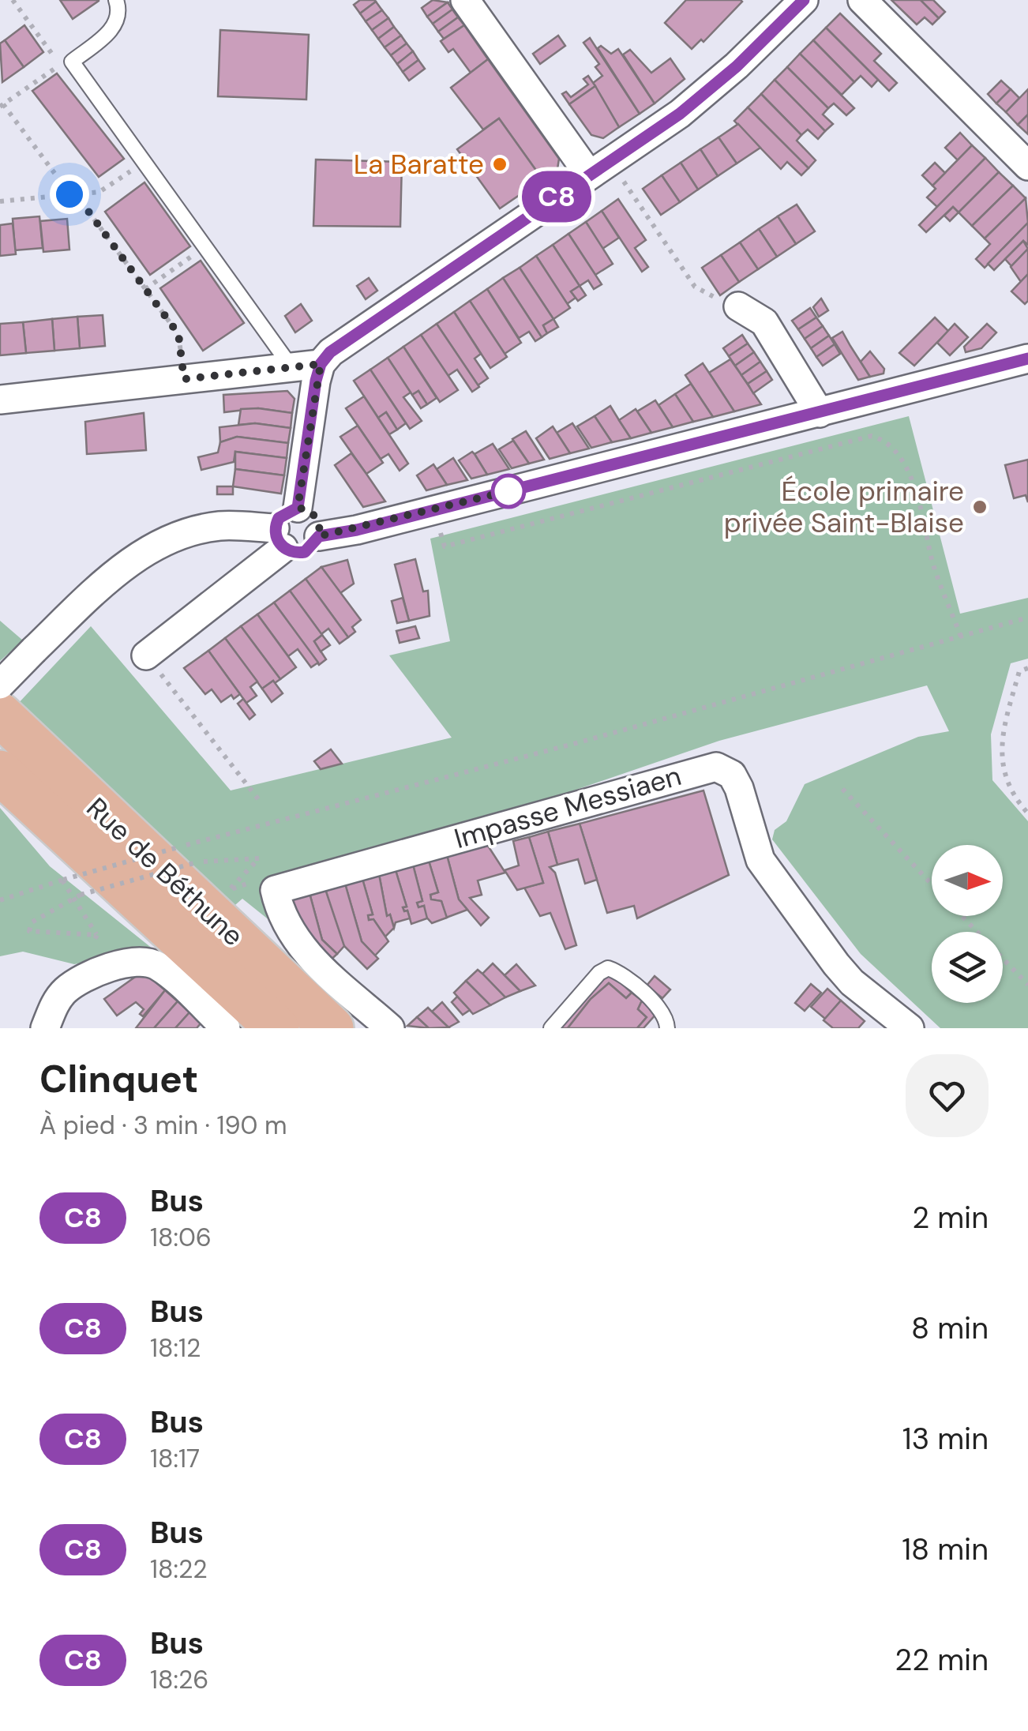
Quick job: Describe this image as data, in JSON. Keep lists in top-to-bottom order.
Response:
{
  "streets": {
    "main road": ["Rue de Béthune"],
    "street": ["Impasse Messiaen"]
  },
  "places": ["La Baratte", "École primaire privée Saint-Blaise"],
  "lines": ["bus line C8"],
  "north": "right",
  "page": {
    "on_map": "C8",
    "heading": ["Clinquet", "À pied · 3 min · 190 m"],
    "list": [
      {
        "mark": "C8",
        "name": "Bus",
        "note": "18:06",
        "value": "2 min"
      },
      {
        "mark": "C8",
        "name": "Bus",
        "note": "18:12",
        "value": "8 min"
      },
      {
        "mark": "C8",
        "name": "Bus",
        "note": "18:17",
        "value": "13 min"
      },
      {
        "mark": "C8",
        "name": "Bus",
        "note": "18:22",
        "value": "18 min"
      },
      {
        "mark": "C8",
        "name": "Bus",
        "note": "18:26",
        "value": "22 min"
      }
    ]
  }
}
